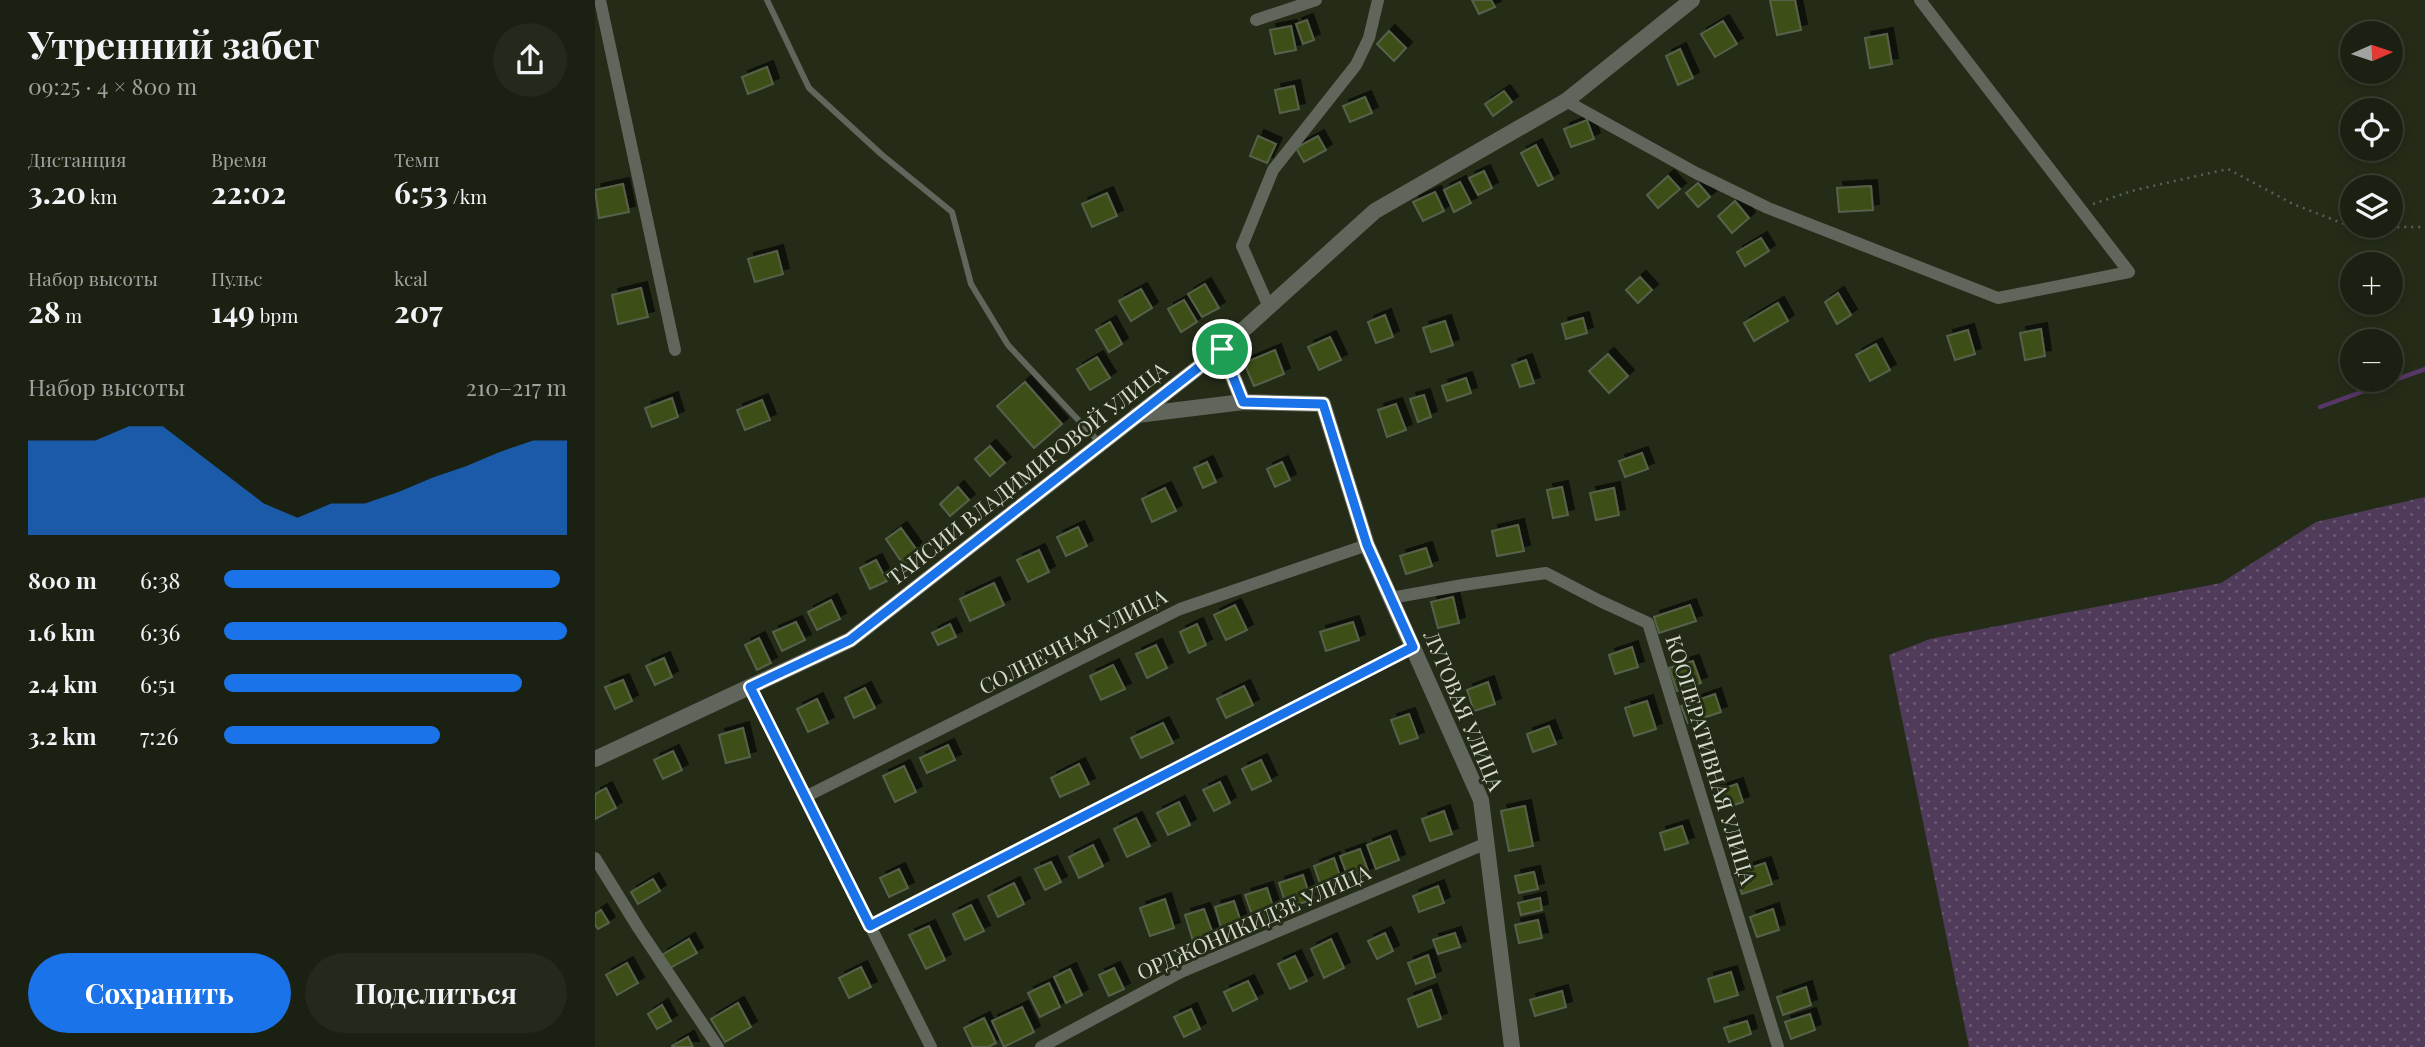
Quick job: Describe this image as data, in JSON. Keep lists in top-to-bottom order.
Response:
{
  "streets": {
    "street": [
      "ТАИСИИ ВЛАДИМИРОВОЙ УЛИЦА",
      "СОЛНЕЧНАЯ УЛИЦА",
      "ЛУГОВАЯ УЛИЦА",
      "КООПЕРАТИВНАЯ УЛИЦА",
      "ОРДЖОНИКИДЗЕ УЛИЦА"
    ]
  },
  "crossings": [
    ["СОЛНЕЧНАЯ УЛИЦА", "ЛУГОВАЯ УЛИЦА"],
    ["ЛУГОВАЯ УЛИЦА", "КООПЕРАТИВНАЯ УЛИЦА"],
    ["ЛУГОВАЯ УЛИЦА", "ОРДЖОНИКИДЗЕ УЛИЦА"]
  ],
  "north": "right",
  "page": {
    "heading": ["Утренний забег", "09:25 · 4 × 800 m"],
    "map_buttons": ["+", "−"],
    "stats": [
      ["Дистанция", "3.20 km"],
      ["Время", "22:02"],
      ["Темп", "6:53 /km"],
      ["Набор высоты", "28 m"],
      ["Пульс", "149 bpm"],
      ["kcal", "207"]
    ],
    "chart": ["Набор высоты", "210–217 m"],
    "list": [
      {
        "name": "800 m",
        "note": "6:38"
      },
      {
        "name": "1.6 km",
        "note": "6:36"
      },
      {
        "name": "2.4 km",
        "note": "6:51"
      },
      {
        "name": "3.2 km",
        "note": "7:26"
      }
    ],
    "buttons": ["Сохранить", "Поделиться"]
  }
}
